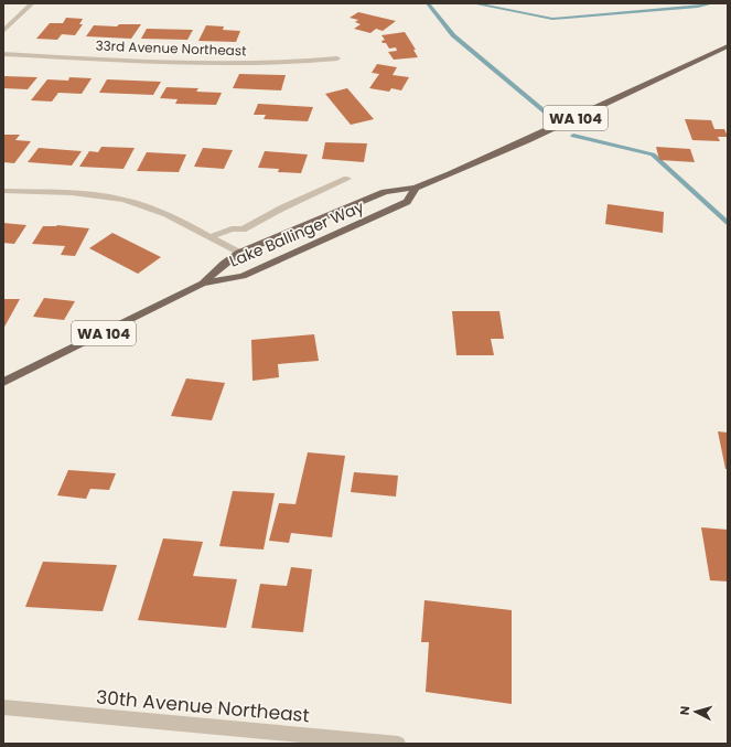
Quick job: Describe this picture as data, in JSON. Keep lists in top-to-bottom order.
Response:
{
  "streets": {
    "main road": ["WA 104", "Lake Ballinger Way"],
    "street": ["33rd Avenue Northeast", "30th Avenue Northeast"]
  },
  "crossings": [
    ["WA 104", "Lake Ballinger Way"]
  ],
  "north": "left"
}
